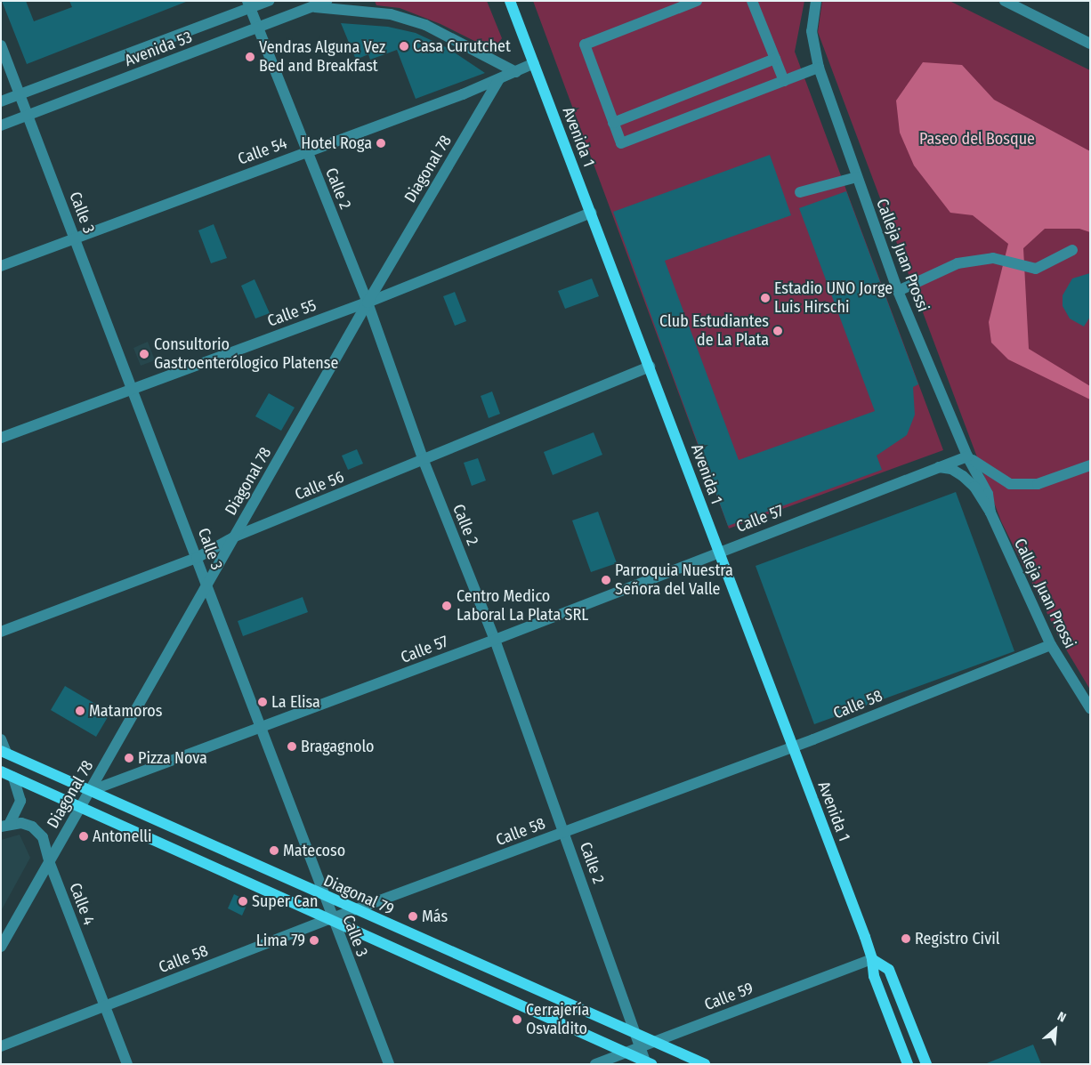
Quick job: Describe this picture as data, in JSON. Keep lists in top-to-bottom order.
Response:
{
  "streets": {
    "main road": ["Avenida 1", "Diagonal 79"],
    "street": [
      "Avenida 53",
      "Calle 54",
      "Diagonal 78",
      "Calle 2",
      "Calle 3",
      "Calleja Juan Prossi",
      "Calle 55",
      "Calle 56",
      "Calle 57",
      "Calle 58",
      "Calle 4",
      "Calle 59"
    ]
  },
  "crossings": [
    ["Avenida 53", "Calle 2"],
    ["Avenida 53", "Calle 3"],
    ["Avenida 1", "Calle 54"],
    ["Avenida 1", "Calle 55"],
    ["Avenida 1", "Calle 56"],
    ["Avenida 1", "Calle 57"],
    ["Avenida 1", "Calle 58"],
    ["Avenida 1", "Calle 59"],
    ["Calle 54", "Diagonal 78"],
    ["Calle 54", "Calle 2"],
    ["Calle 54", "Calle 3"],
    ["Diagonal 78", "Calle 2"],
    ["Diagonal 78", "Calle 3"],
    ["Diagonal 78", "Calle 55"],
    ["Diagonal 78", "Calle 56"],
    ["Diagonal 78", "Calle 57"],
    ["Diagonal 78", "Diagonal 79"],
    ["Diagonal 78", "Calle 4"],
    ["Calle 2", "Calle 55"],
    ["Calle 2", "Calle 56"],
    ["Calle 2", "Calle 57"],
    ["Calle 2", "Calle 58"],
    ["Calle 2", "Diagonal 79"],
    ["Calle 2", "Calle 59"],
    ["Calle 3", "Calle 55"],
    ["Calle 3", "Calle 56"],
    ["Calle 3", "Calle 57"],
    ["Calle 3", "Calle 58"],
    ["Calle 3", "Diagonal 79"],
    ["Calleja Juan Prossi", "Calle 57"],
    ["Calleja Juan Prossi", "Calle 58"],
    ["Calle 57", "Diagonal 79"],
    ["Calle 58", "Diagonal 79"],
    ["Calle 58", "Calle 4"],
    ["Diagonal 79", "Calle 4"],
    ["Diagonal 79", "Calle 59"]
  ],
  "parks": ["Paseo del Bosque"],
  "places": [
    "Casa Curutchet",
    "Vendras Alguna Vez Bed and Breakfast",
    "Hotel Roga",
    "Estadio UNO Jorge Luis Hirschi",
    "Club Estudiantes de La Plata",
    "Consultorio Gastroenterólogico Platense",
    "Parroquia Nuestra Señora del Valle",
    "Centro Medico Laboral La Plata SRL",
    "La Elisa",
    "Matamoros",
    "Bragagnolo",
    "Pizza Nova",
    "Antonelli",
    "Matecoso",
    "Super Can",
    "Más",
    "Registro Civil",
    "Lima 79",
    "Cerrajería Osvaldito"
  ],
  "north": "top right"
}
